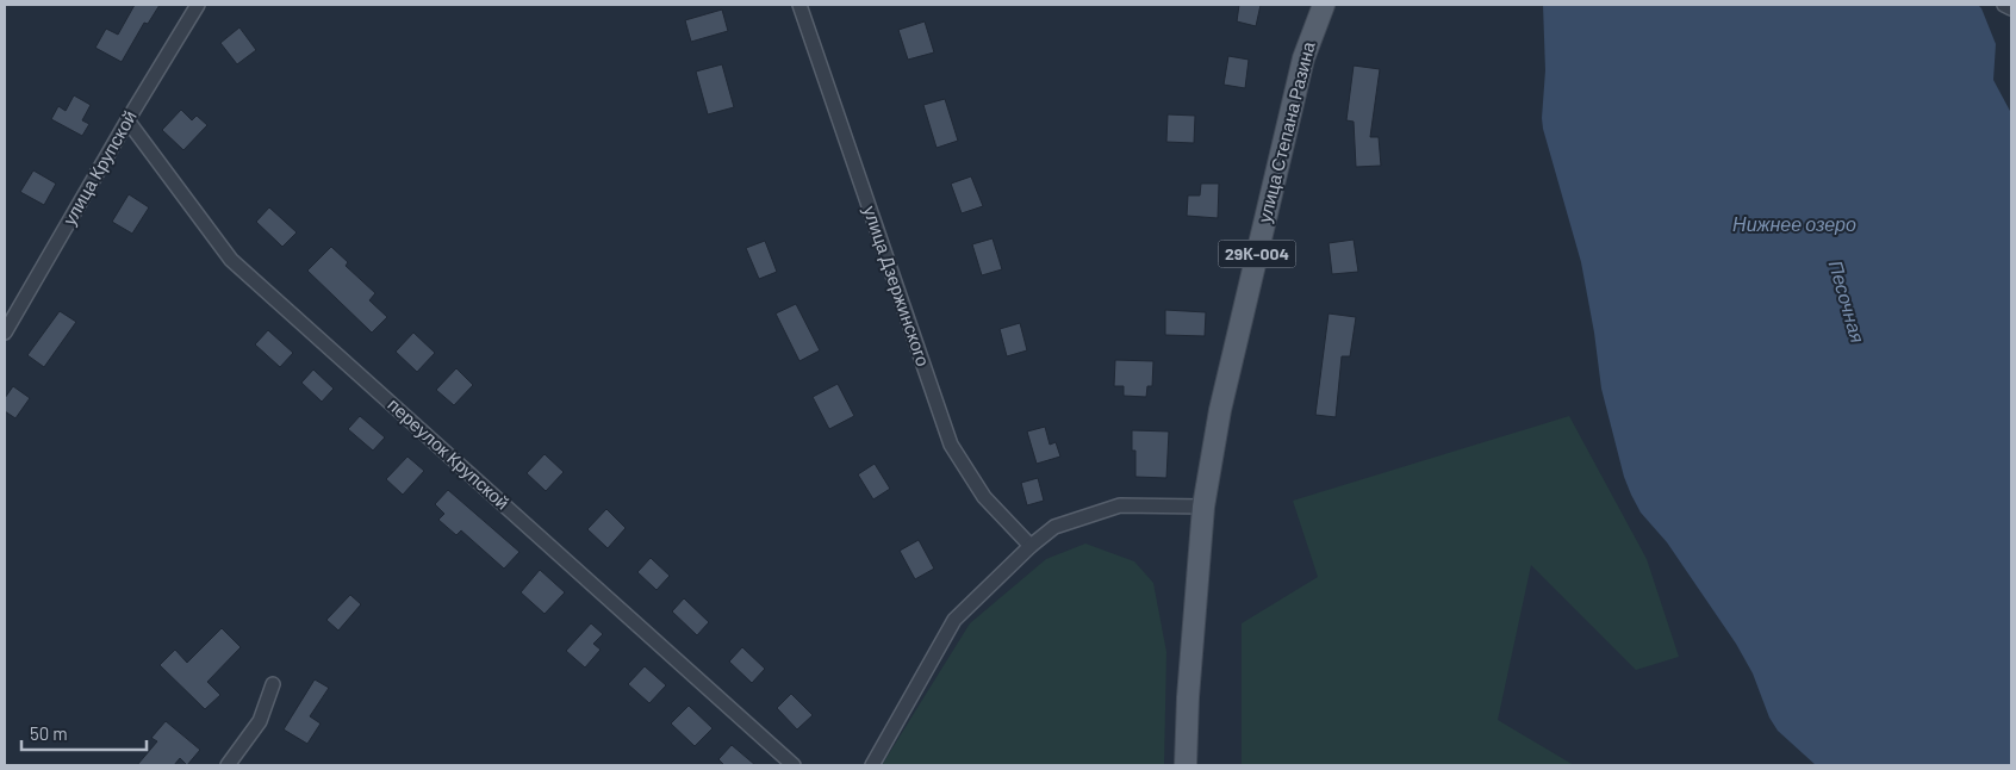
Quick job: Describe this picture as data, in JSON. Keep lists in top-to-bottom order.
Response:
{
  "streets": {
    "main road": ["улица Степана Разина", "29К-004"],
    "street": ["улица Крупской", "улица Дзержинского", "переулок Крупской"]
  },
  "crossings": [
    ["улица Степана Разина", "29К-004"],
    ["улица Крупской", "переулок Крупской"]
  ],
  "water": ["Нижнее озеро", "Песочная"],
  "scale_bar": "50 m"
}
